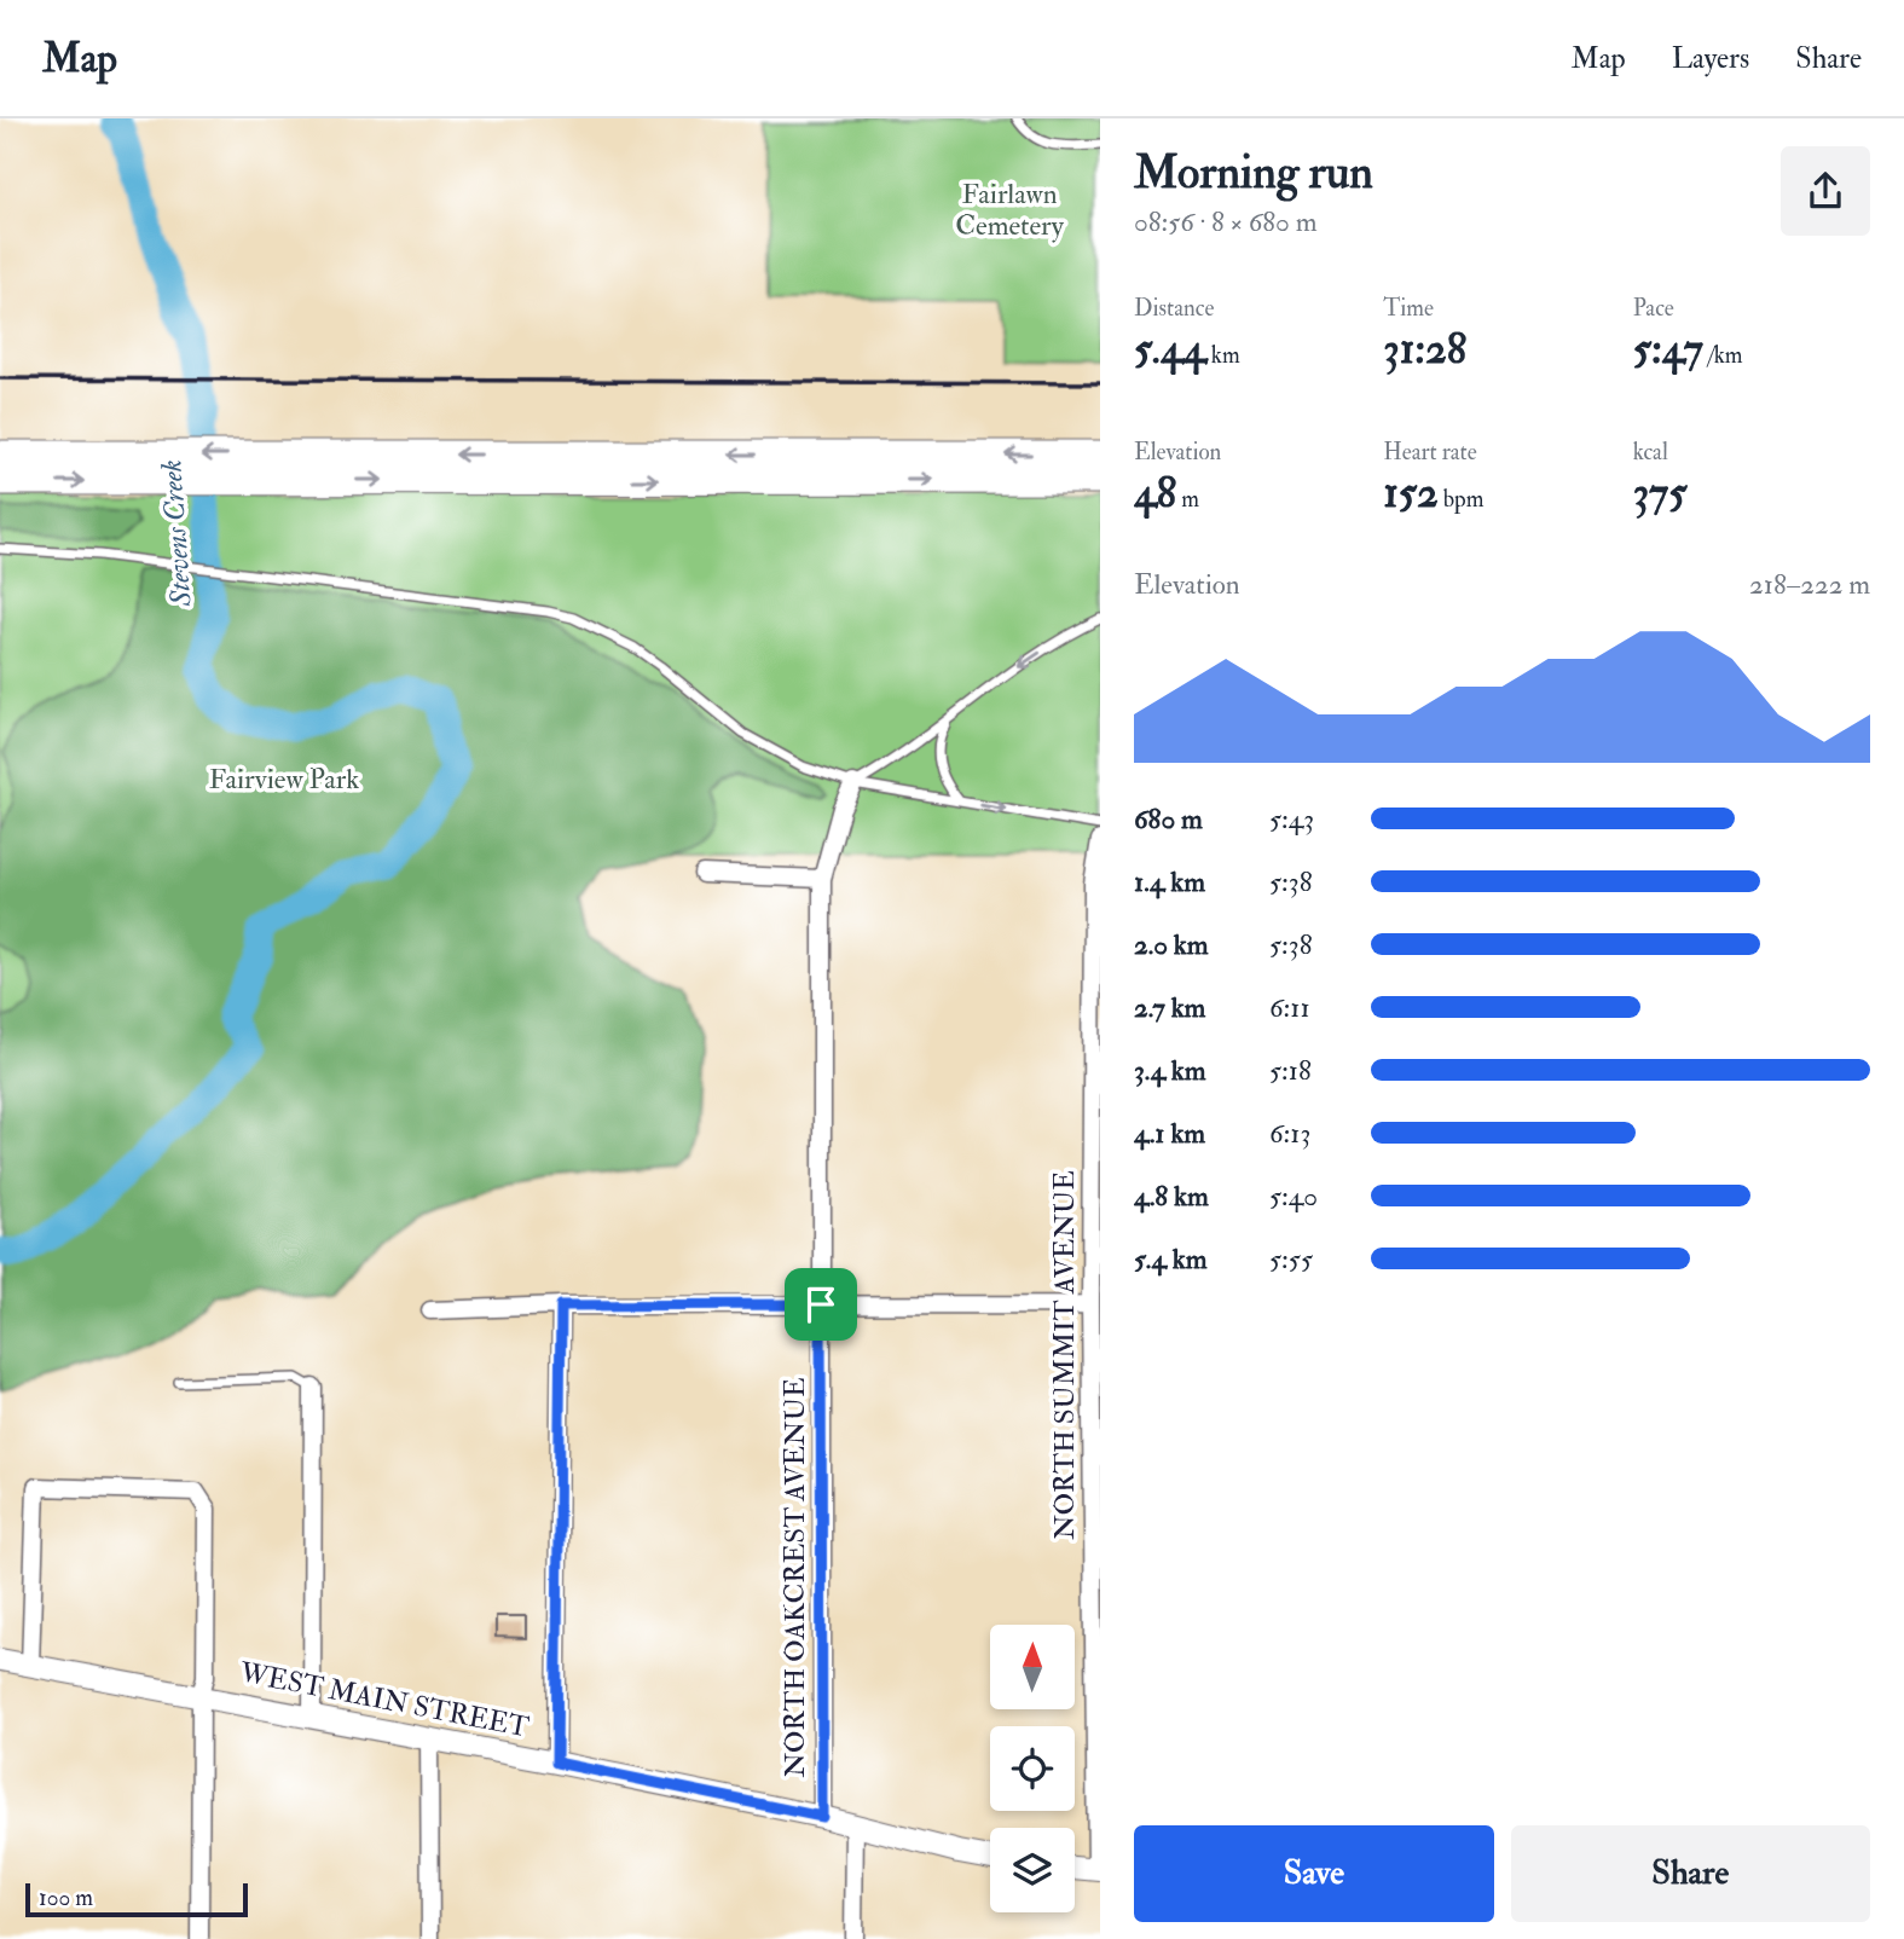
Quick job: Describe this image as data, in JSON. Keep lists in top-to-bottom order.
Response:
{
  "streets": {
    "street": ["NORTH SUMMIT AVENUE", "NORTH OAKCREST AVENUE", "WEST MAIN STREET"]
  },
  "crossings": [
    ["NORTH OAKCREST AVENUE", "WEST MAIN STREET"]
  ],
  "water": ["Stevens Creek"],
  "parks": ["Fairlawn Cemetery", "Fairview Park"],
  "scale_bar": "100 m",
  "north": "top",
  "page": {
    "header": "Map",
    "nav": ["Map", "Layers", "Share"],
    "heading": ["Morning run", "08:56 · 8 × 680 m"],
    "stats": [
      ["Distance", "5.44 km"],
      ["Time", "31:28"],
      ["Pace", "5:47 /km"],
      ["Elevation", "48 m"],
      ["Heart rate", "152 bpm"],
      ["kcal", "375"]
    ],
    "chart": ["Elevation", "218–222 m"],
    "list": [
      {
        "name": "680 m",
        "note": "5:43"
      },
      {
        "name": "1.4 km",
        "note": "5:38"
      },
      {
        "name": "2.0 km",
        "note": "5:38"
      },
      {
        "name": "2.7 km",
        "note": "6:11"
      },
      {
        "name": "3.4 km",
        "note": "5:18"
      },
      {
        "name": "4.1 km",
        "note": "6:13"
      },
      {
        "name": "4.8 km",
        "note": "5:40"
      },
      {
        "name": "5.4 km",
        "note": "5:55"
      }
    ],
    "buttons": ["Save", "Share"],
    "scale": "100 m"
  }
}
